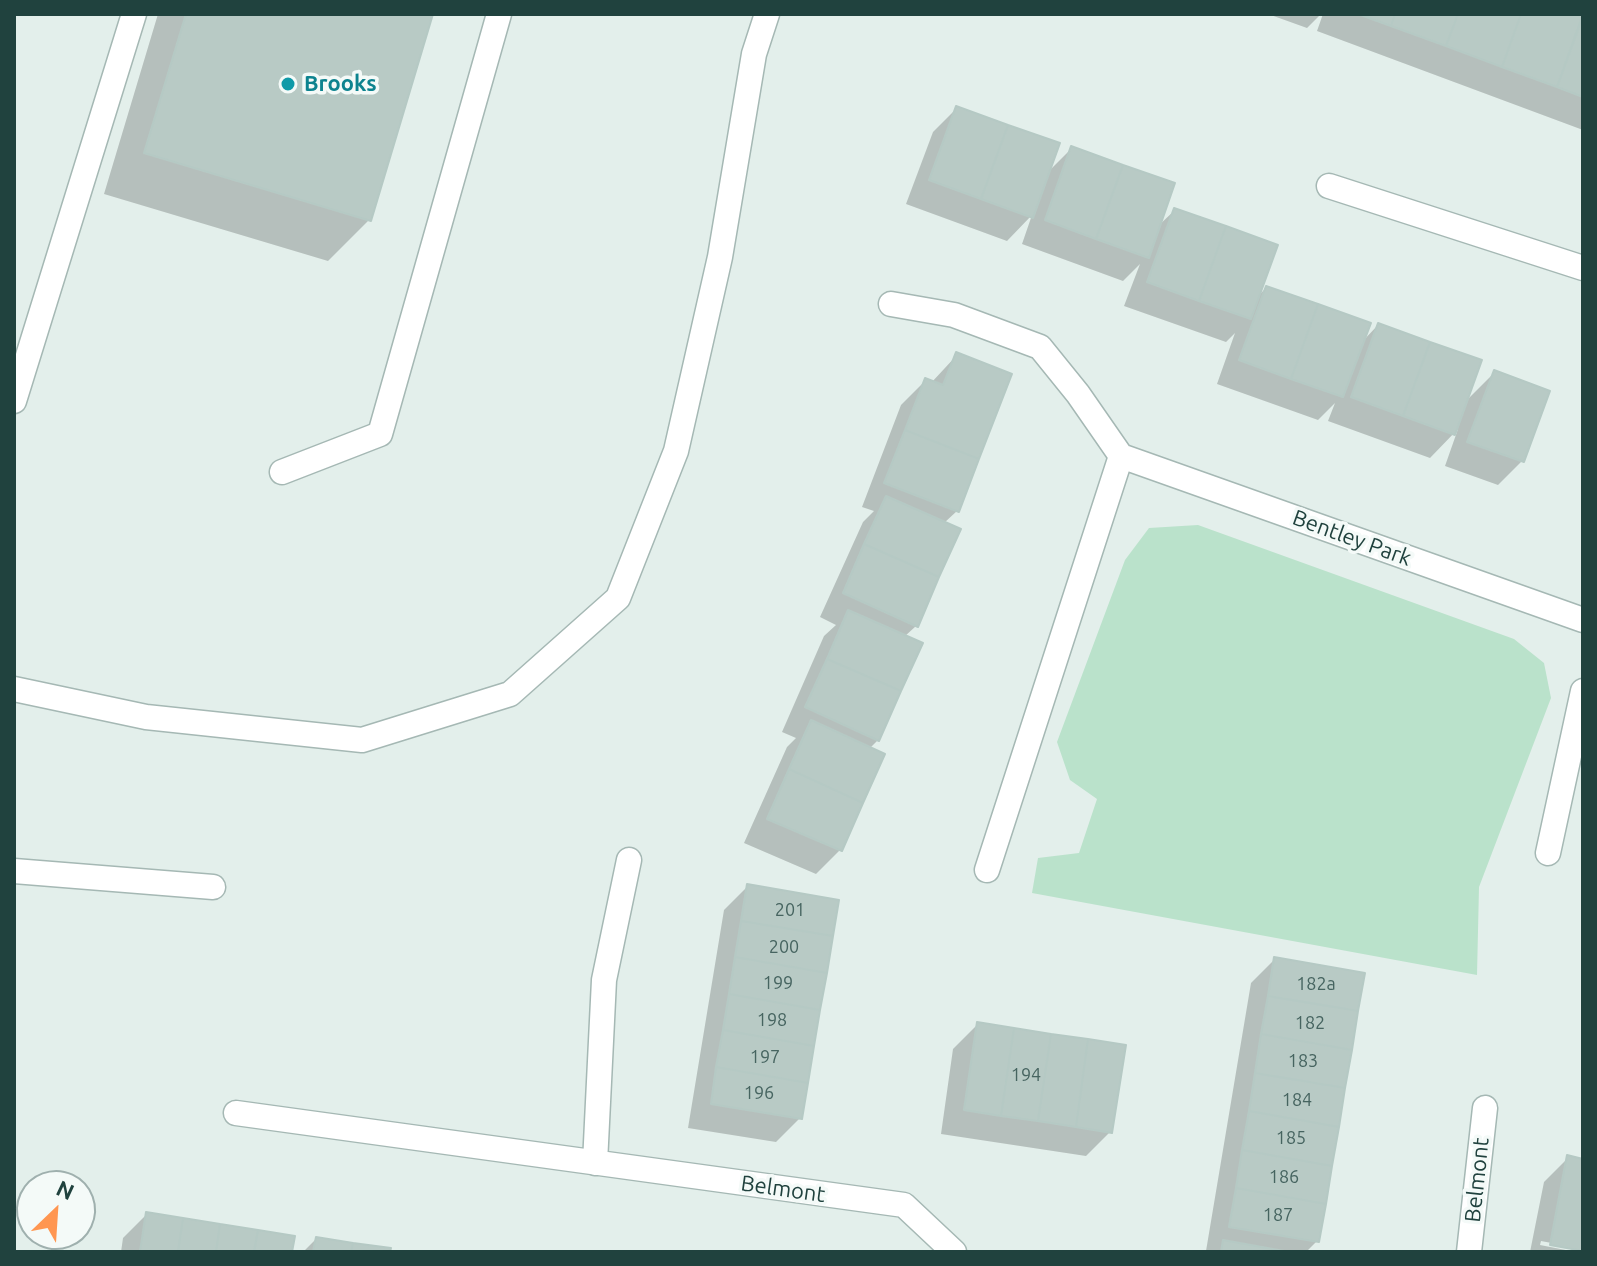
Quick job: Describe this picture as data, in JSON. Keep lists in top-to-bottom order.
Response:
{
  "streets": {
    "street": ["Bentley Park", "Belmont"]
  },
  "places": ["Brooks"],
  "house_numbers": [
    "201",
    "200",
    "199",
    "182a",
    "198",
    "182",
    "197",
    "183",
    "194",
    "196",
    "184",
    "185",
    "186",
    "187"
  ],
  "north": "top right"
}
